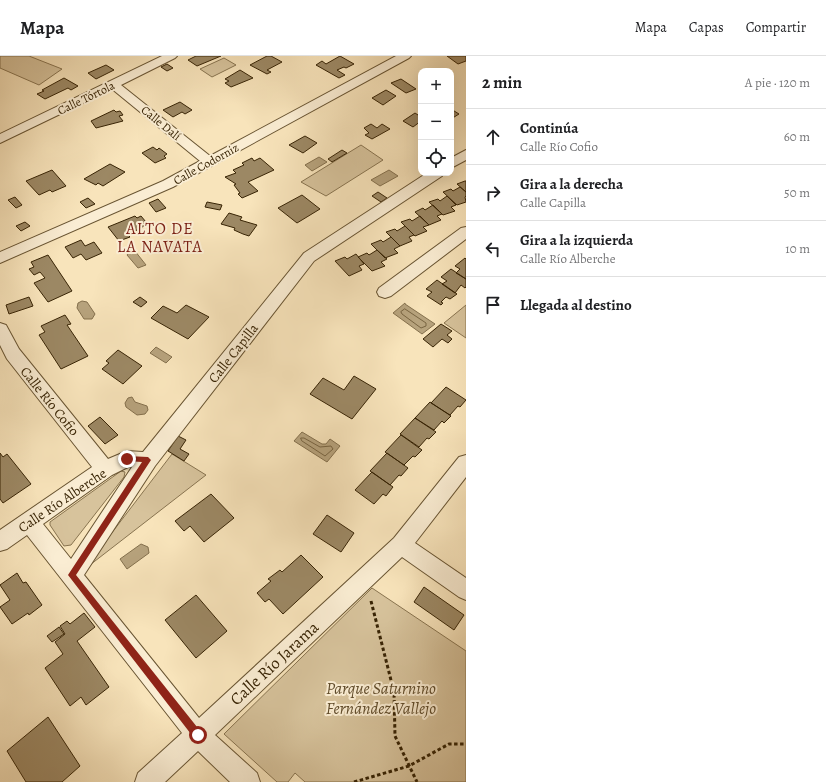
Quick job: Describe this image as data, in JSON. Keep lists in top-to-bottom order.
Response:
{
  "streets": {
    "street": [
      "Calle Tórtola",
      "Calle Dalí",
      "Calle Codorniz",
      "Calle Capilla",
      "Calle Río Cofio",
      "Calle Río Alberche",
      "Calle Río Jarama"
    ]
  },
  "crossings": [
    ["Calle Tórtola", "Calle Dalí"],
    ["Calle Dalí", "Calle Codorniz"],
    ["Calle Capilla", "Calle Río Alberche"],
    ["Calle Río Cofio", "Calle Río Alberche"]
  ],
  "districts": ["ALTO DE LA NAVATA"],
  "parks": ["Parque Saturnino Fernández Vallejo"],
  "page": {
    "header": "Mapa",
    "nav": ["Mapa", "Capas", "Compartir"],
    "heading": ["2 min", "A pie · 120 m"],
    "map_buttons": ["+", "−"],
    "list": [
      ["Continúa", "Calle Río Cofio", "60 m"],
      ["Gira a la derecha", "Calle Capilla", "50 m"],
      ["Gira a la izquierda", "Calle Río Alberche", "10 m"],
      "Llegada al destino"
    ]
  }
}
